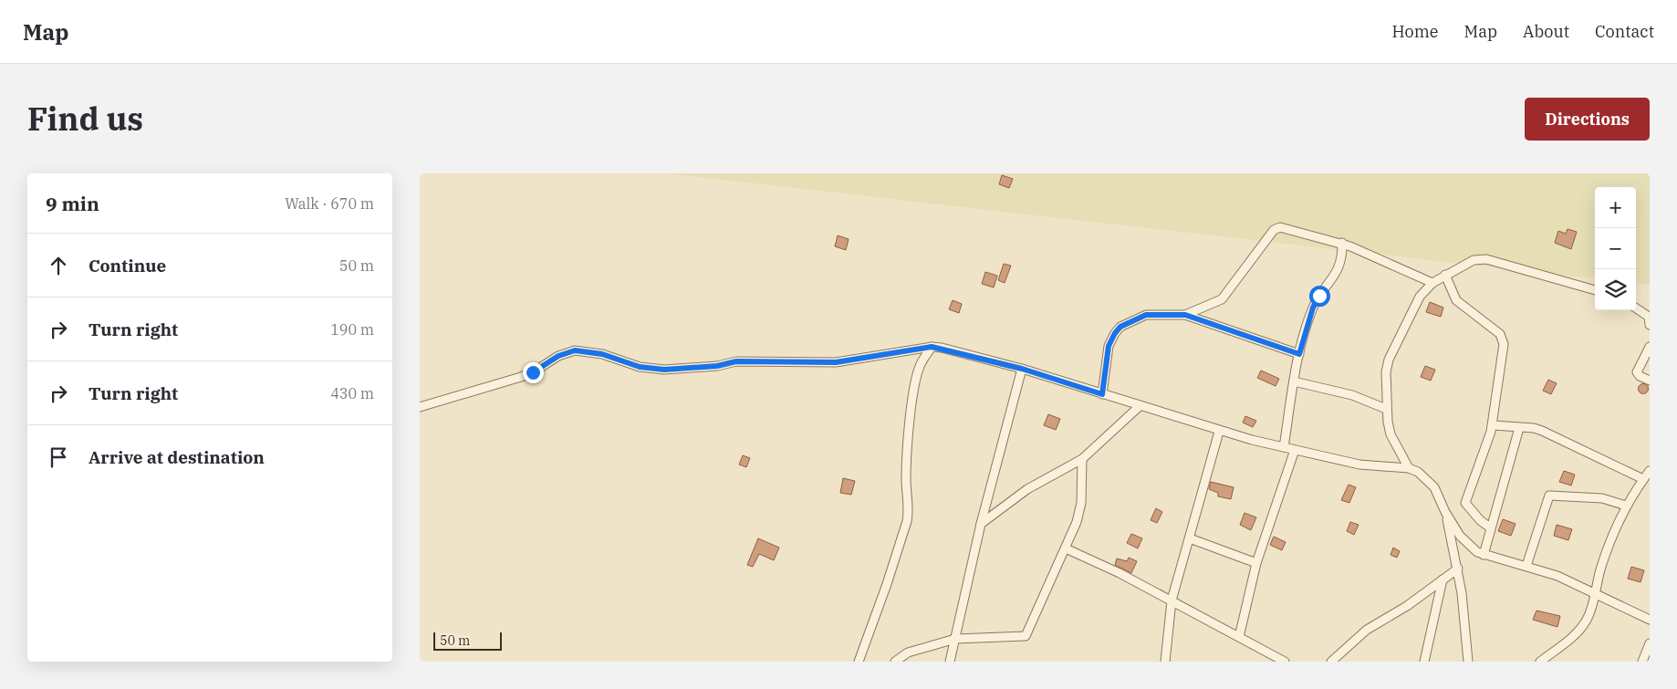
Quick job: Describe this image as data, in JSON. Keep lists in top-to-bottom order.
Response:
{
  "scale_bar": "50 m",
  "page": {
    "header": "Map",
    "nav": [
      "Home",
      "Map",
      "About",
      "Contact"
    ],
    "title": "Find us",
    "buttons": "Directions",
    "heading": ["9 min", "Walk · 670 m"],
    "map_buttons": ["+", "−"],
    "list": [
      ["Continue", "50 m"],
      ["Turn right", "190 m"],
      ["Turn right", "430 m"],
      "Arrive at destination"
    ],
    "scale": "50 m"
  }
}
